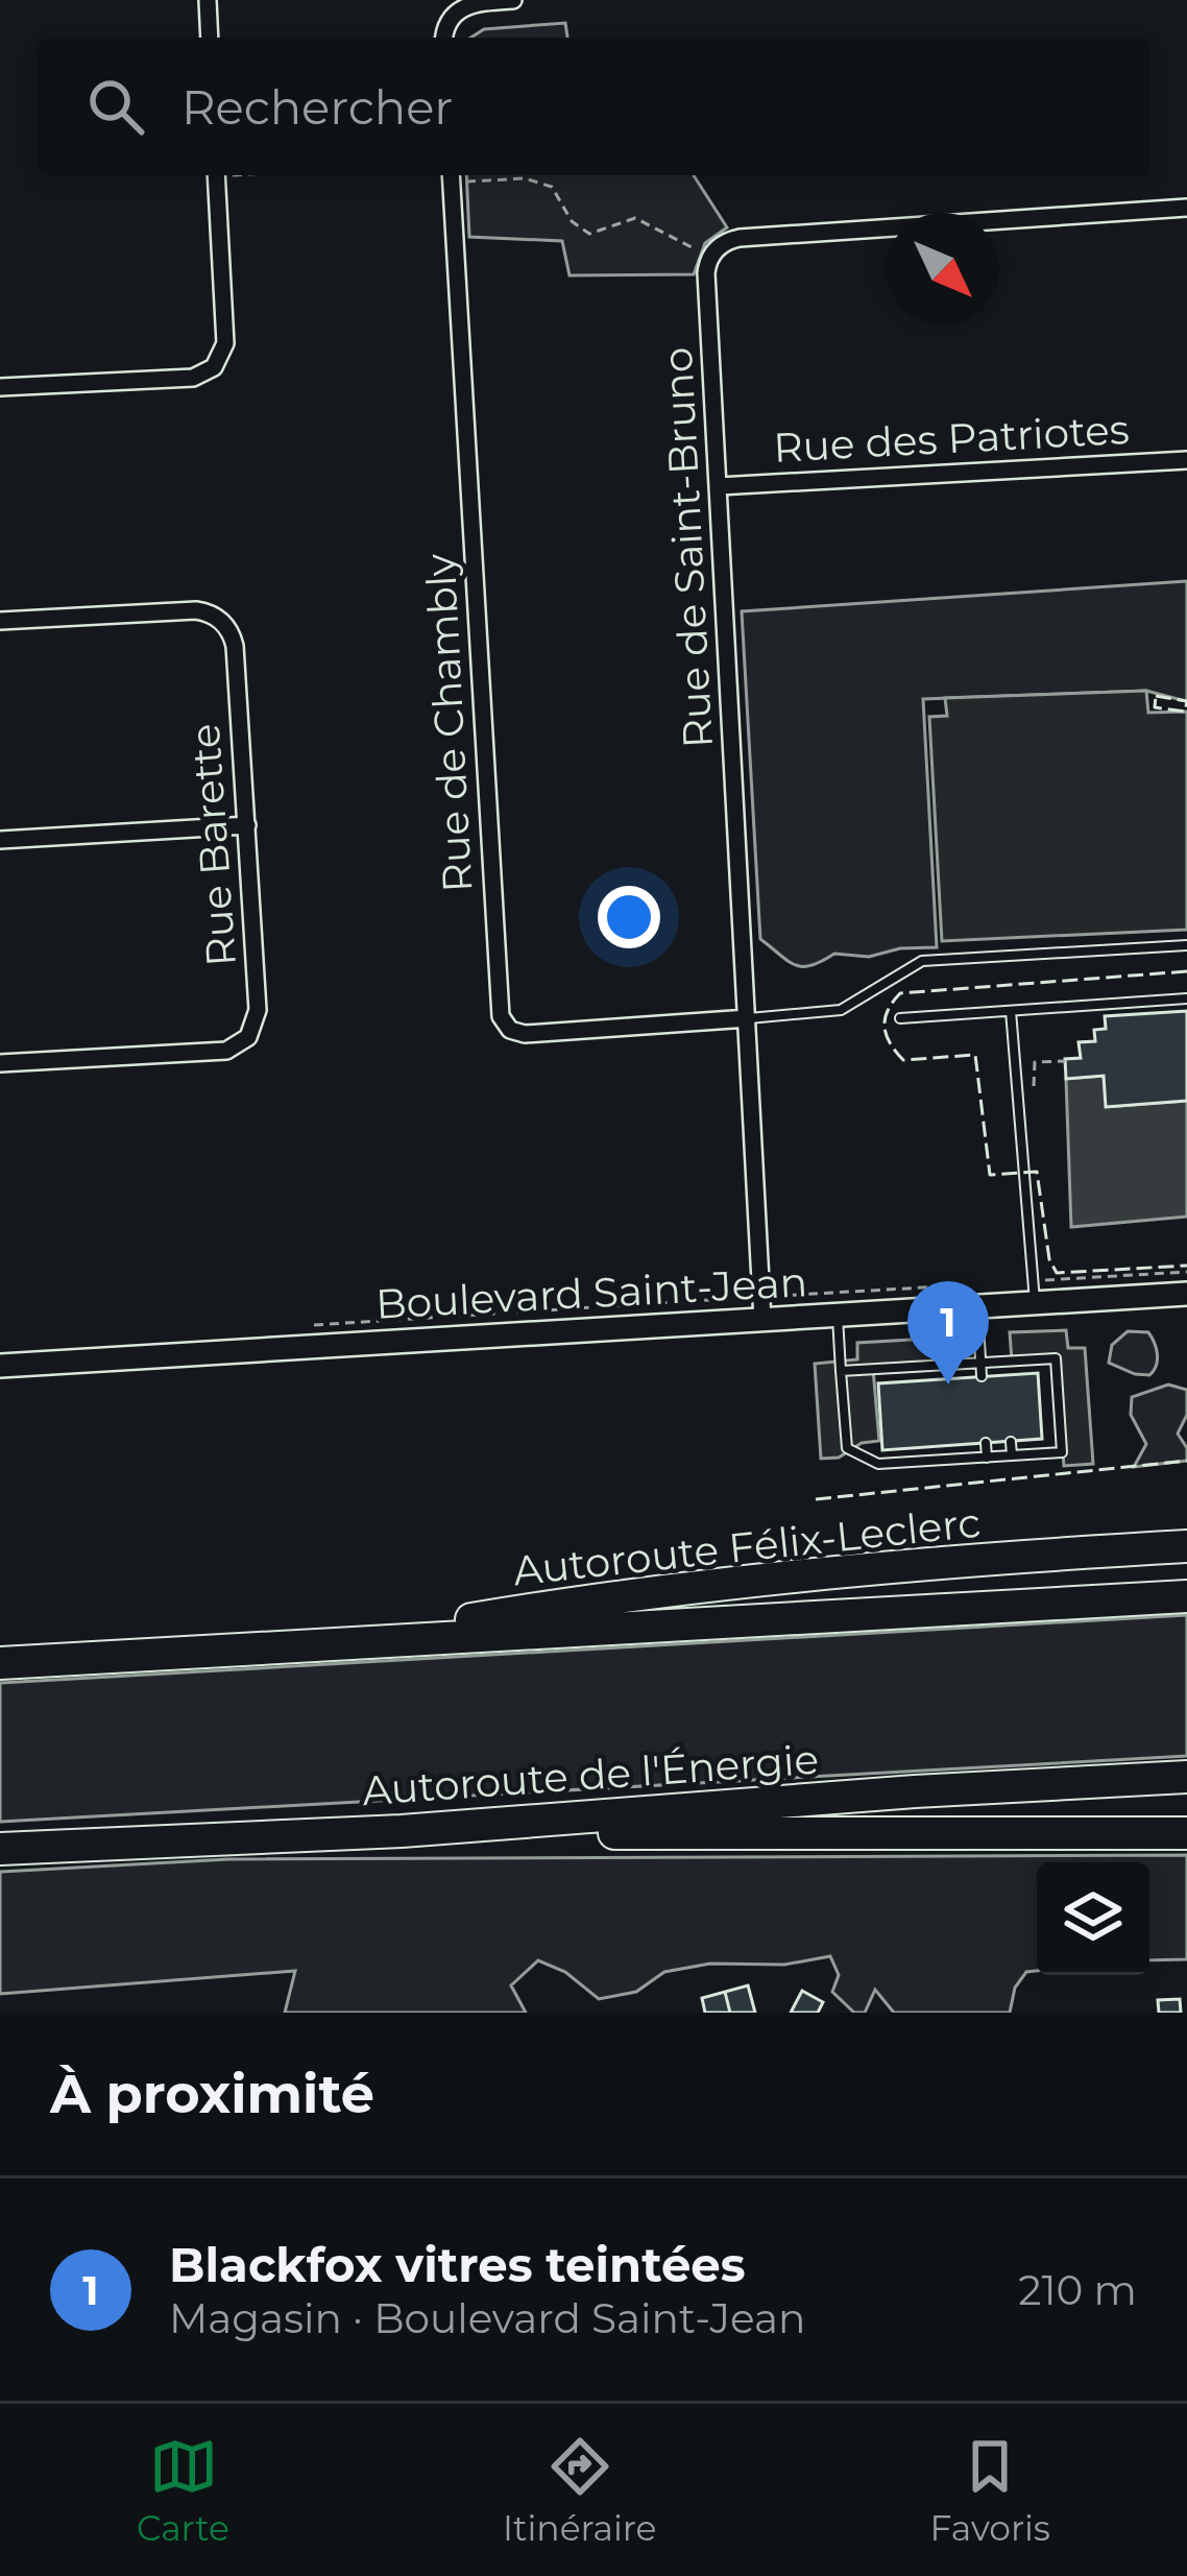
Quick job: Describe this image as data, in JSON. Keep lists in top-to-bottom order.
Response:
{
  "streets": {
    "highway": ["Autoroute Félix-Leclerc", "Autoroute de l'Énergie"],
    "street": [
      "Rue des Patriotes",
      "Rue de Saint-Bruno",
      "Rue de Chambly",
      "Rue Barette",
      "Boulevard Saint-Jean"
    ]
  },
  "crossings": [
    ["Rue des Patriotes", "Rue de Saint-Bruno"],
    ["Rue de Saint-Bruno", "Rue de Chambly"],
    ["Rue de Saint-Bruno", "Boulevard Saint-Jean"]
  ],
  "north": "bottom right",
  "page": {
    "search": "Rechercher",
    "pins": "1",
    "heading": "À proximité",
    "list": [
      {
        "mark": "1",
        "name": "Blackfox vitres teintées",
        "note": "Magasin · Boulevard Saint-Jean",
        "value": "210 m"
      }
    ],
    "nav": ["Carte", "Itinéraire", "Favoris"]
  }
}
